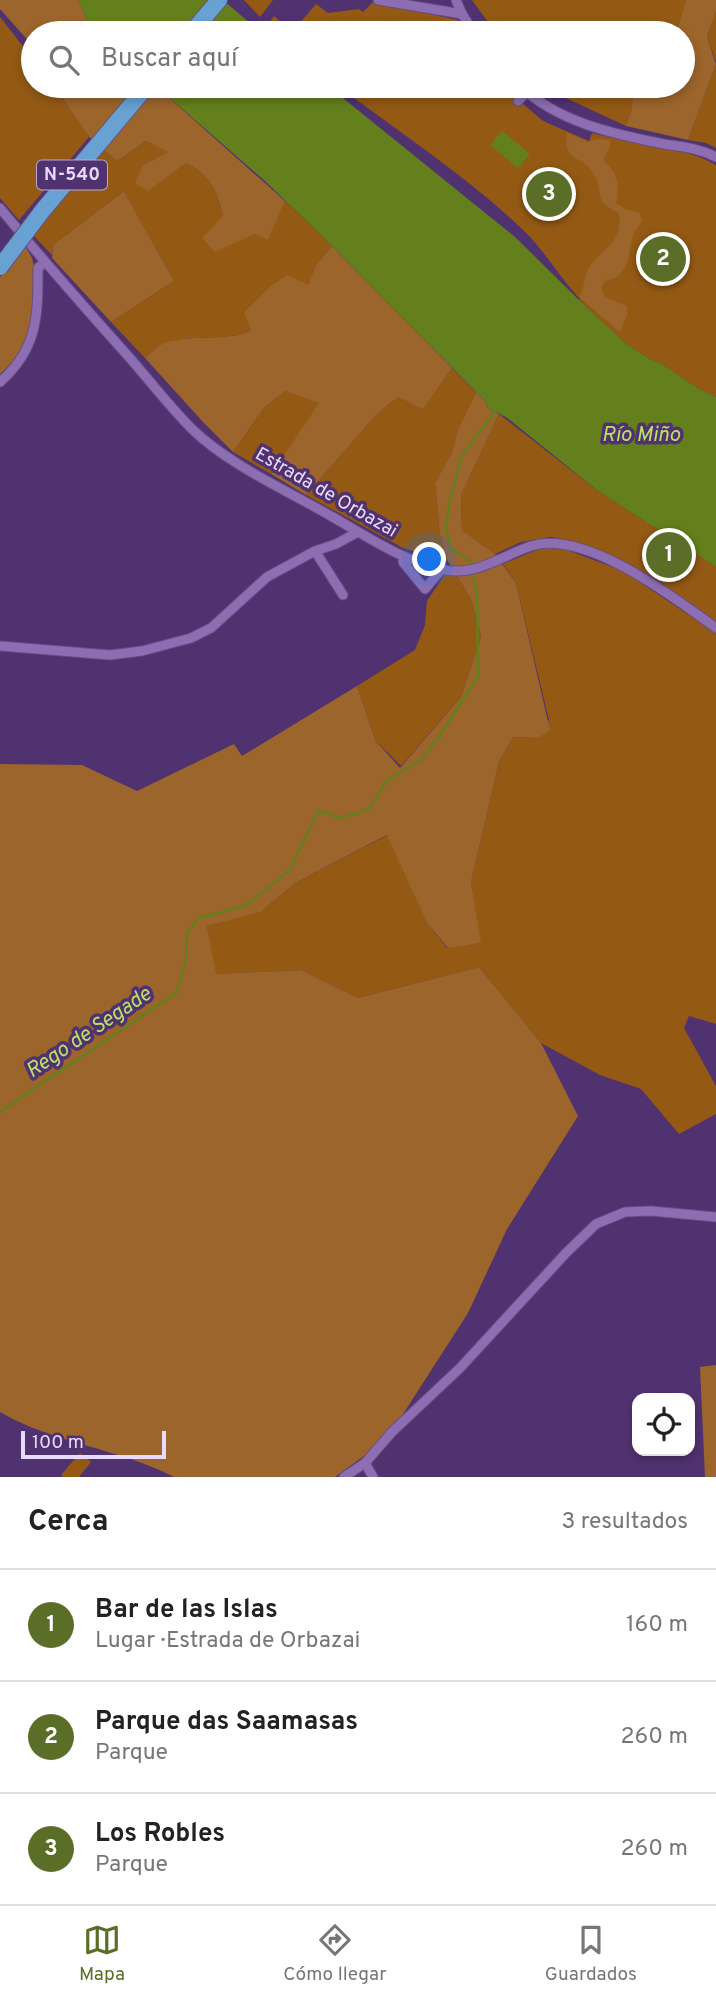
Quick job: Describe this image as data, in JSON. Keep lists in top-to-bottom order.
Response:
{
  "streets": {
    "highway": ["N-540"],
    "street": ["Estrada de Orbazai"]
  },
  "water": ["Río Miño", "Rego de Segade"],
  "scale_bar": "100 m",
  "page": {
    "search": "Buscar aquí",
    "pins": ["3", "2", "1"],
    "scale": "100 m",
    "heading": ["Cerca", "3 resultados"],
    "list": [
      {
        "mark": "1",
        "name": "Bar de las Islas",
        "note": "Lugar · Estrada de Orbazai",
        "value": "160 m"
      },
      {
        "mark": "2",
        "name": "Parque das Saamasas",
        "note": "Parque",
        "value": "260 m"
      },
      {
        "mark": "3",
        "name": "Los Robles",
        "note": "Parque",
        "value": "260 m"
      }
    ],
    "nav": ["Mapa", "Cómo llegar", "Guardados"]
  }
}
